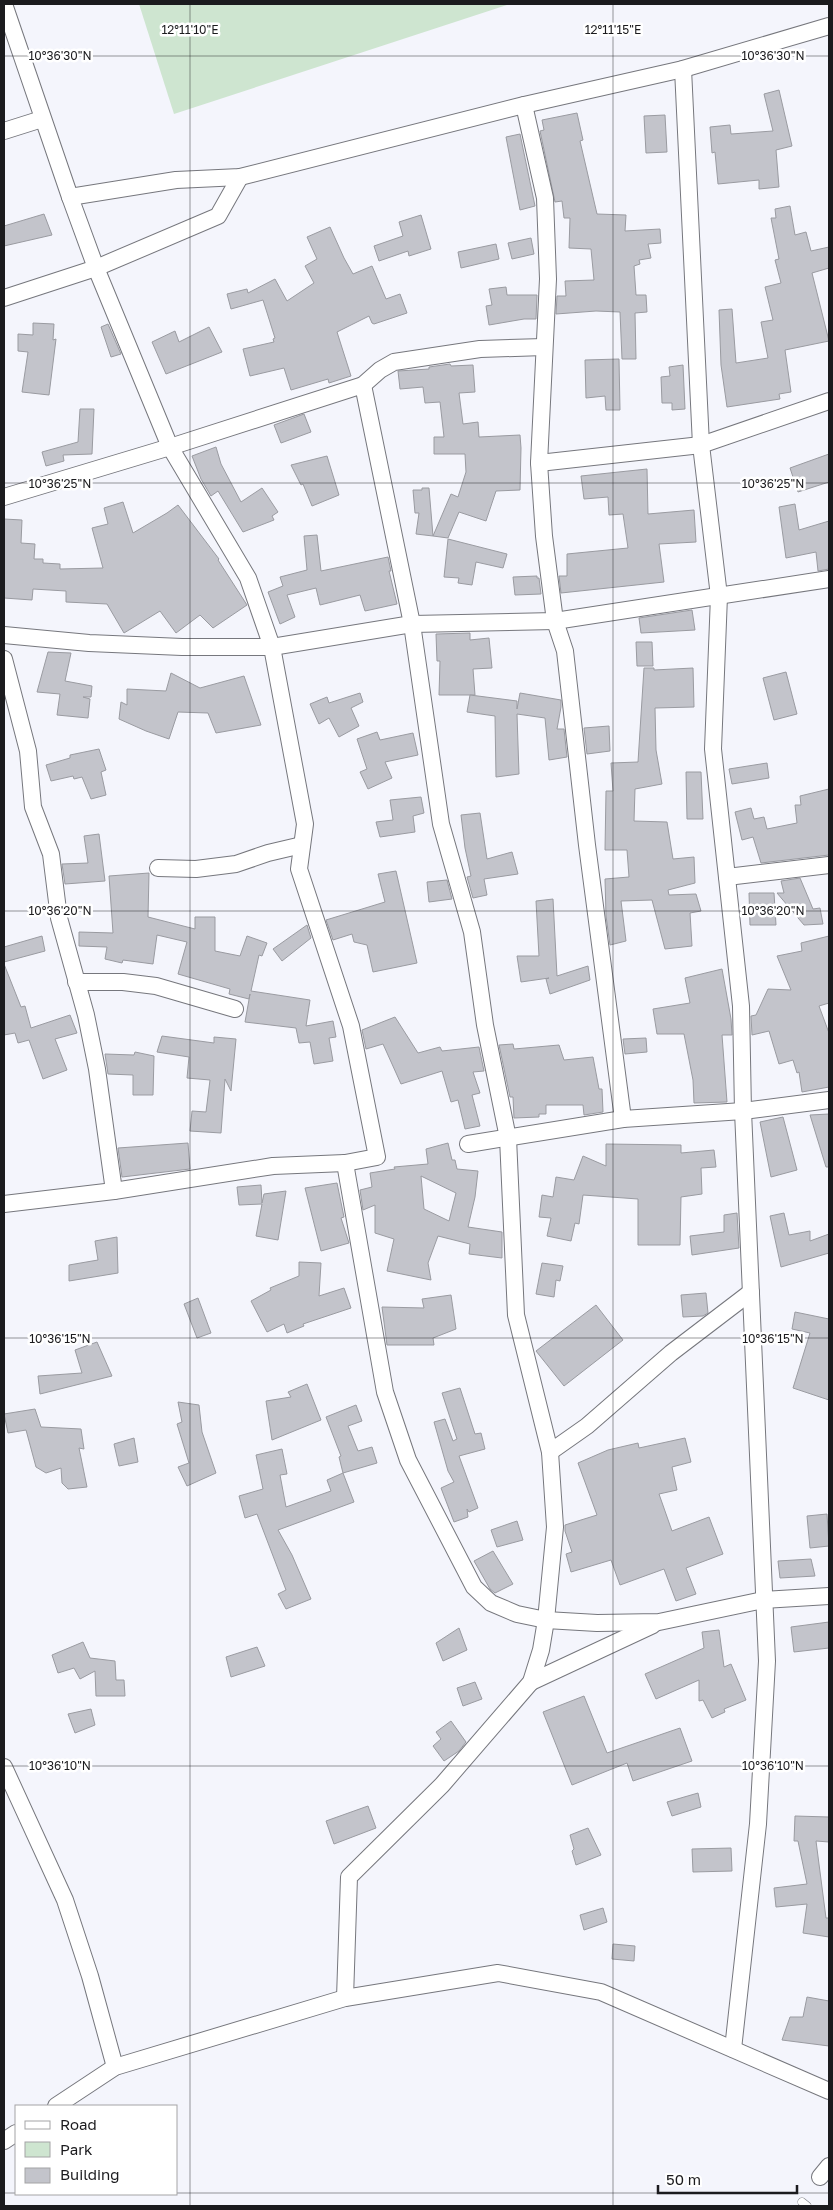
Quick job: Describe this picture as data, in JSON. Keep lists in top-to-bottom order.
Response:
{
  "legend": ["Road", "Park", "Building"],
  "scale_bar": "50 m",
  "coordinates": [
    "12°11'10\"E",
    "12°11'15\"E",
    "10°36'30\"N",
    "10°36'25\"N",
    "10°36'20\"N",
    "10°36'15\"N",
    "10°36'10\"N"
  ]
}
